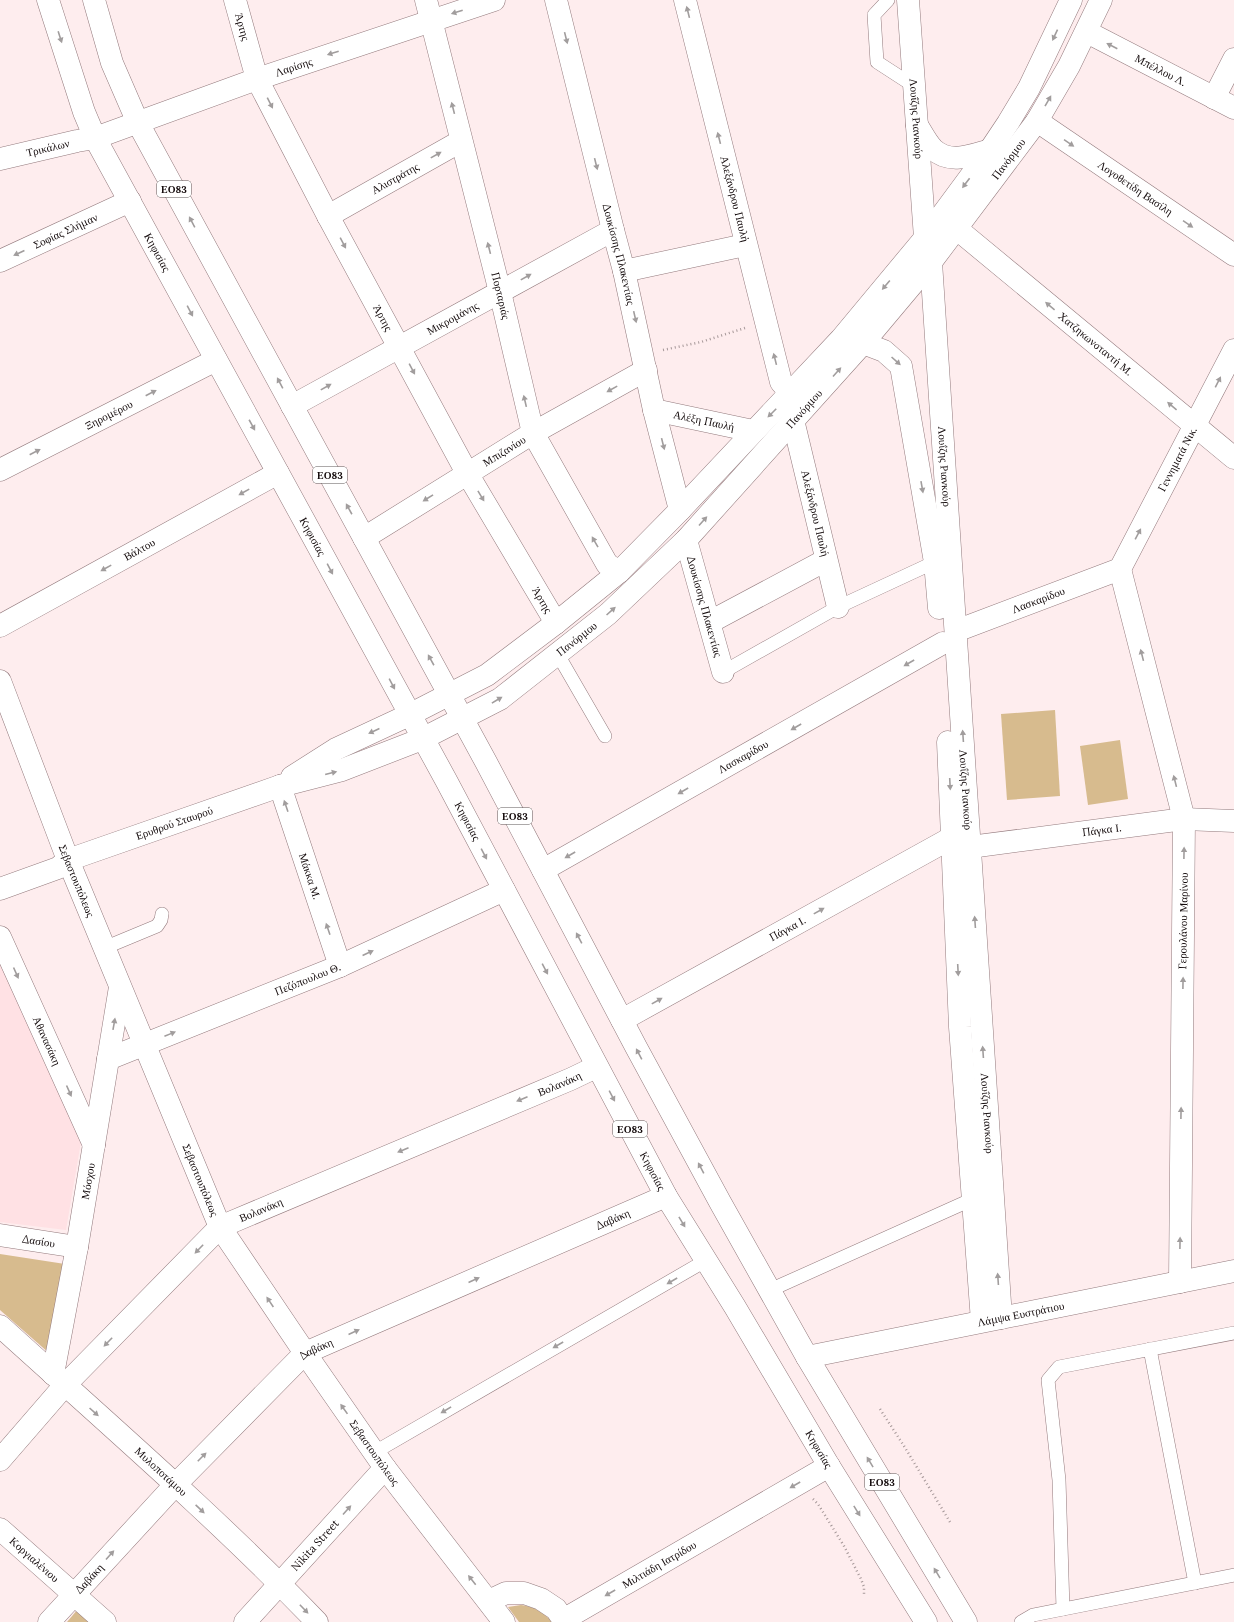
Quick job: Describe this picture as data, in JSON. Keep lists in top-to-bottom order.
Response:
{
  "streets": {
    "street": [
      "Άρτης",
      "Λαρίσης",
      "Μπέλλου Λ.",
      "Λουΐζης Ριανκούρ",
      "Τρικάλων",
      "Πανόρμου",
      "Αλιστράτης",
      "Λογοθετίδη Βασίλη",
      "ΕΟ83",
      "Αλεξάνδρου Παυλή",
      "Σοφίας Σλήμαν",
      "Κηφισίας",
      "Δουκίσσης Πλακεντίας",
      "Πορταριάς",
      "Μικρομάνης",
      "Χατζηκωνσταντή Μ.",
      "Ξηρομέρου",
      "Αλέξη Παυλή",
      "Μπιζανίου",
      "Γεννηματά Νικ.",
      "Βάλτου",
      "Λασκαρίδου",
      "Ερυθρού Σταυρού",
      "Πάγκα Ι.",
      "Μάκκα Μ.",
      "Σεβαστουπόλεως",
      "Γερουλάνου Μαρίνου",
      "Πεζόπουλου Θ.",
      "Αθανασάκη",
      "Βολανάκη",
      "Μόσχου",
      "Δαβάκη",
      "Δασίου",
      "Λάμψα Ευστράτιου",
      "Μυλοποτάμου",
      "Nikita Street",
      "Κοργιαλένιου",
      "Μιλτιάδη Ιατρίδου"
    ]
  },
  "crossings": [
    ["Άρτης", "Λαρίσης"],
    ["Άρτης", "Πανόρμου"],
    ["Άρτης", "Αλιστράτης"],
    ["Άρτης", "Μικρομάνης"],
    ["Άρτης", "Μπιζανίου"],
    ["Λαρίσης", "Τρικάλων"],
    ["Λαρίσης", "ΕΟ83"],
    ["Λαρίσης", "Κηφισίας"],
    ["Λαρίσης", "Πορταριάς"],
    ["Μπέλλου Λ.", "Πανόρμου"],
    ["Λουΐζης Ριανκούρ", "Πανόρμου"],
    ["Λουΐζης Ριανκούρ", "Λασκαρίδου"],
    ["Λουΐζης Ριανκούρ", "Πάγκα Ι."],
    ["Λουΐζης Ριανκούρ", "Λάμψα Ευστράτιου"],
    ["Τρικάλων", "Κηφισίας"],
    ["Πανόρμου", "Λογοθετίδη Βασίλη"],
    ["Πανόρμου", "ΕΟ83"],
    ["Πανόρμου", "Αλεξάνδρου Παυλή"],
    ["Πανόρμου", "Κηφισίας"],
    ["Πανόρμου", "Δουκίσσης Πλακεντίας"],
    ["Πανόρμου", "Πορταριάς"],
    ["Πανόρμου", "Χατζηκωνσταντή Μ."],
    ["Πανόρμου", "Αλέξη Παυλή"],
    ["Πανόρμου", "Ερυθρού Σταυρού"],
    ["Αλιστράτης", "Πορταριάς"],
    ["ΕΟ83", "Μικρομάνης"],
    ["ΕΟ83", "Μπιζανίου"],
    ["ΕΟ83", "Λασκαρίδου"],
    ["ΕΟ83", "Πάγκα Ι."],
    ["ΕΟ83", "Λάμψα Ευστράτιου"],
    ["Σοφίας Σλήμαν", "Κηφισίας"],
    ["Κηφισίας", "Ξηρομέρου"],
    ["Κηφισίας", "Βάλτου"],
    ["Κηφισίας", "Ερυθρού Σταυρού"],
    ["Κηφισίας", "Πεζόπουλου Θ."],
    ["Κηφισίας", "Βολανάκη"],
    ["Κηφισίας", "Δαβάκη"],
    ["Κηφισίας", "Μιλτιάδη Ιατρίδου"],
    ["Δουκίσσης Πλακεντίας", "Μικρομάνης"],
    ["Δουκίσσης Πλακεντίας", "Αλέξη Παυλή"],
    ["Δουκίσσης Πλακεντίας", "Μπιζανίου"],
    ["Πορταριάς", "Μικρομάνης"],
    ["Πορταριάς", "Μπιζανίου"],
    ["Χατζηκωνσταντή Μ.", "Γεννηματά Νικ."],
    ["Γεννηματά Νικ.", "Λασκαρίδου"],
    ["Γεννηματά Νικ.", "Γερουλάνου Μαρίνου"],
    ["Λασκαρίδου", "Γερουλάνου Μαρίνου"],
    ["Ερυθρού Σταυρού", "Μάκκα Μ."],
    ["Ερυθρού Σταυρού", "Σεβαστουπόλεως"],
    ["Πάγκα Ι.", "Γερουλάνου Μαρίνου"],
    ["Μάκκα Μ.", "Πεζόπουλου Θ."],
    ["Σεβαστουπόλεως", "Πεζόπουλου Θ."],
    ["Σεβαστουπόλεως", "Βολανάκη"],
    ["Σεβαστουπόλεως", "Μόσχου"],
    ["Σεβαστουπόλεως", "Δαβάκη"],
    ["Σεβαστουπόλεως", "Nikita Street"],
    ["Σεβαστουπόλεως", "Μιλτιάδη Ιατρίδου"],
    ["Γερουλάνου Μαρίνου", "Λάμψα Ευστράτιου"],
    ["Πεζόπουλου Θ.", "Μόσχου"],
    ["Αθανασάκη", "Μόσχου"],
    ["Βολανάκη", "Μόσχου"],
    ["Βολανάκη", "Μυλοποτάμου"],
    ["Μόσχου", "Δασίου"],
    ["Μόσχου", "Μυλοποτάμου"],
    ["Δαβάκη", "Μυλοποτάμου"],
    ["Δαβάκη", "Κοργιαλένιου"],
    ["Μυλοποτάμου", "Nikita Street"]
  ],
  "one_way": [
    "Λαρίσης",
    "Μπέλλου Λ.",
    "Αλιστράτης",
    "Λογοθετίδη Βασίλη",
    "Αλεξάνδρου Παυλή",
    "Σοφίας Σλήμαν",
    "Δουκίσσης Πλακεντίας",
    "Πορταριάς",
    "Μικρομάνης",
    "Χατζηκωνσταντή Μ.",
    "Ξηρομέρου",
    "Μπιζανίου",
    "Γεννηματά Νικ.",
    "Βάλτου",
    "Λασκαρίδου",
    "Πάγκα Ι.",
    "Μάκκα Μ.",
    "Σεβαστουπόλεως",
    "Γερουλάνου Μαρίνου",
    "Πεζόπουλου Θ.",
    "Αθανασάκη",
    "Βολανάκη",
    "Δαβάκη",
    "Μυλοποτάμου",
    "Nikita Street",
    "Μιλτιάδη Ιατρίδου"
  ]
}
